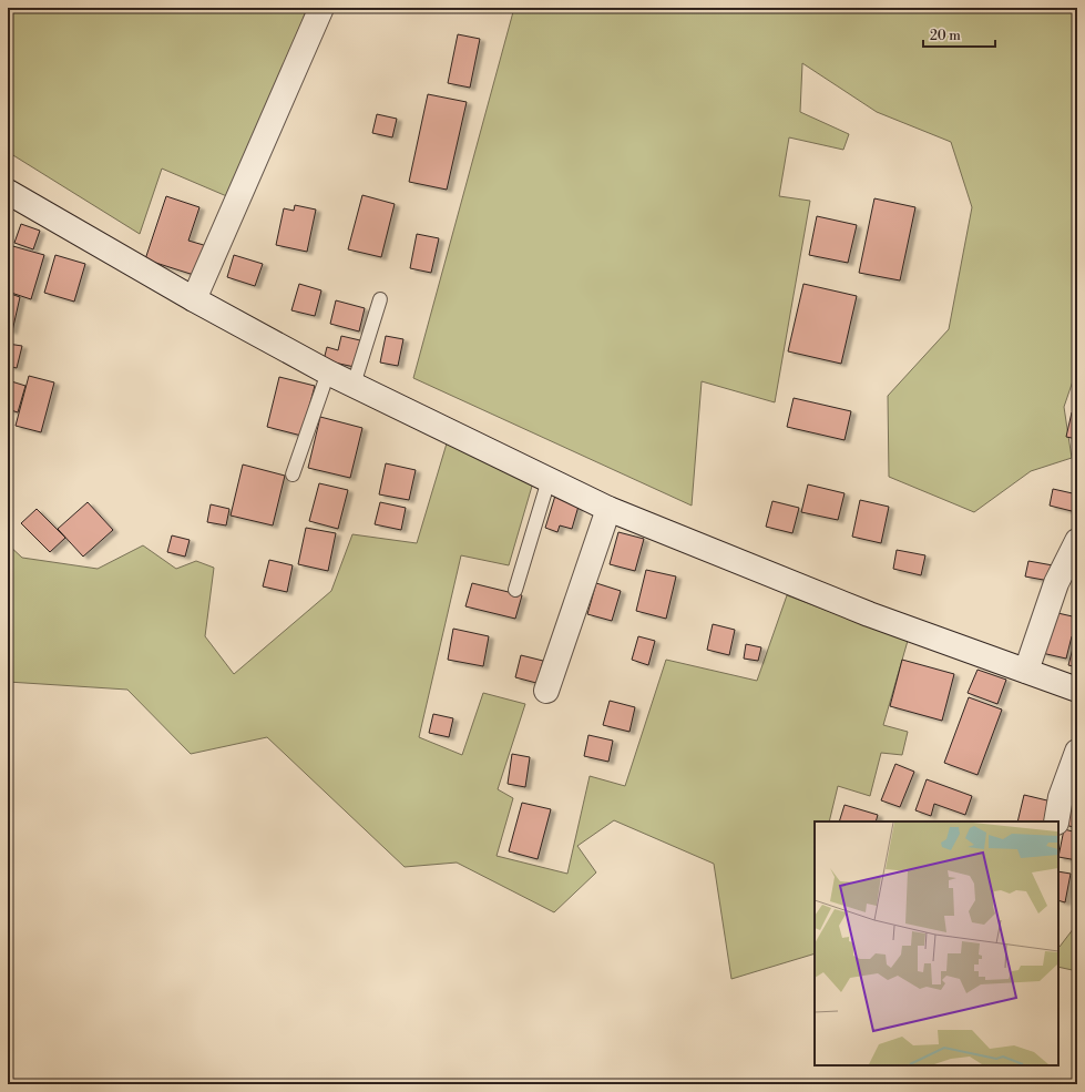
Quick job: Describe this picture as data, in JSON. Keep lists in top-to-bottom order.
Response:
{
  "scale_bar": "20 m"
}
